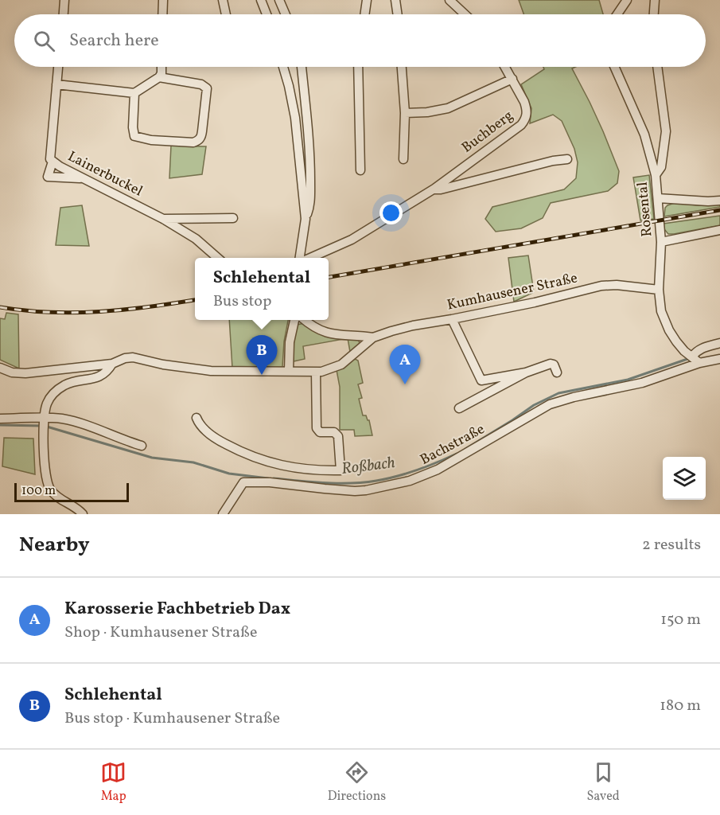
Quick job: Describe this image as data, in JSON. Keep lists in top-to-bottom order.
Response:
{
  "streets": {
    "street": [
      "Buchberg",
      "Lainerbuckel",
      "Rosental",
      "Kumhausener Straße",
      "Bachstraße"
    ]
  },
  "crossings": [
    ["Rosental", "Kumhausener Straße"],
    ["Rosental", "Bachstraße"]
  ],
  "water": ["Roßbach"],
  "scale_bar": "100 m",
  "page": {
    "search": "Search here",
    "popup": ["Schlehental", "Bus stop"],
    "pins": ["B", "A"],
    "scale": "100 m",
    "heading": ["Nearby", "2 results"],
    "list": [
      {
        "mark": "A",
        "name": "Karosserie Fachbetrieb Dax",
        "note": "Shop · Kumhausener Straße",
        "value": "150 m"
      },
      {
        "mark": "B",
        "name": "Schlehental",
        "note": "Bus stop · Kumhausener Straße",
        "value": "180 m"
      }
    ],
    "nav": ["Map", "Directions", "Saved"]
  }
}
